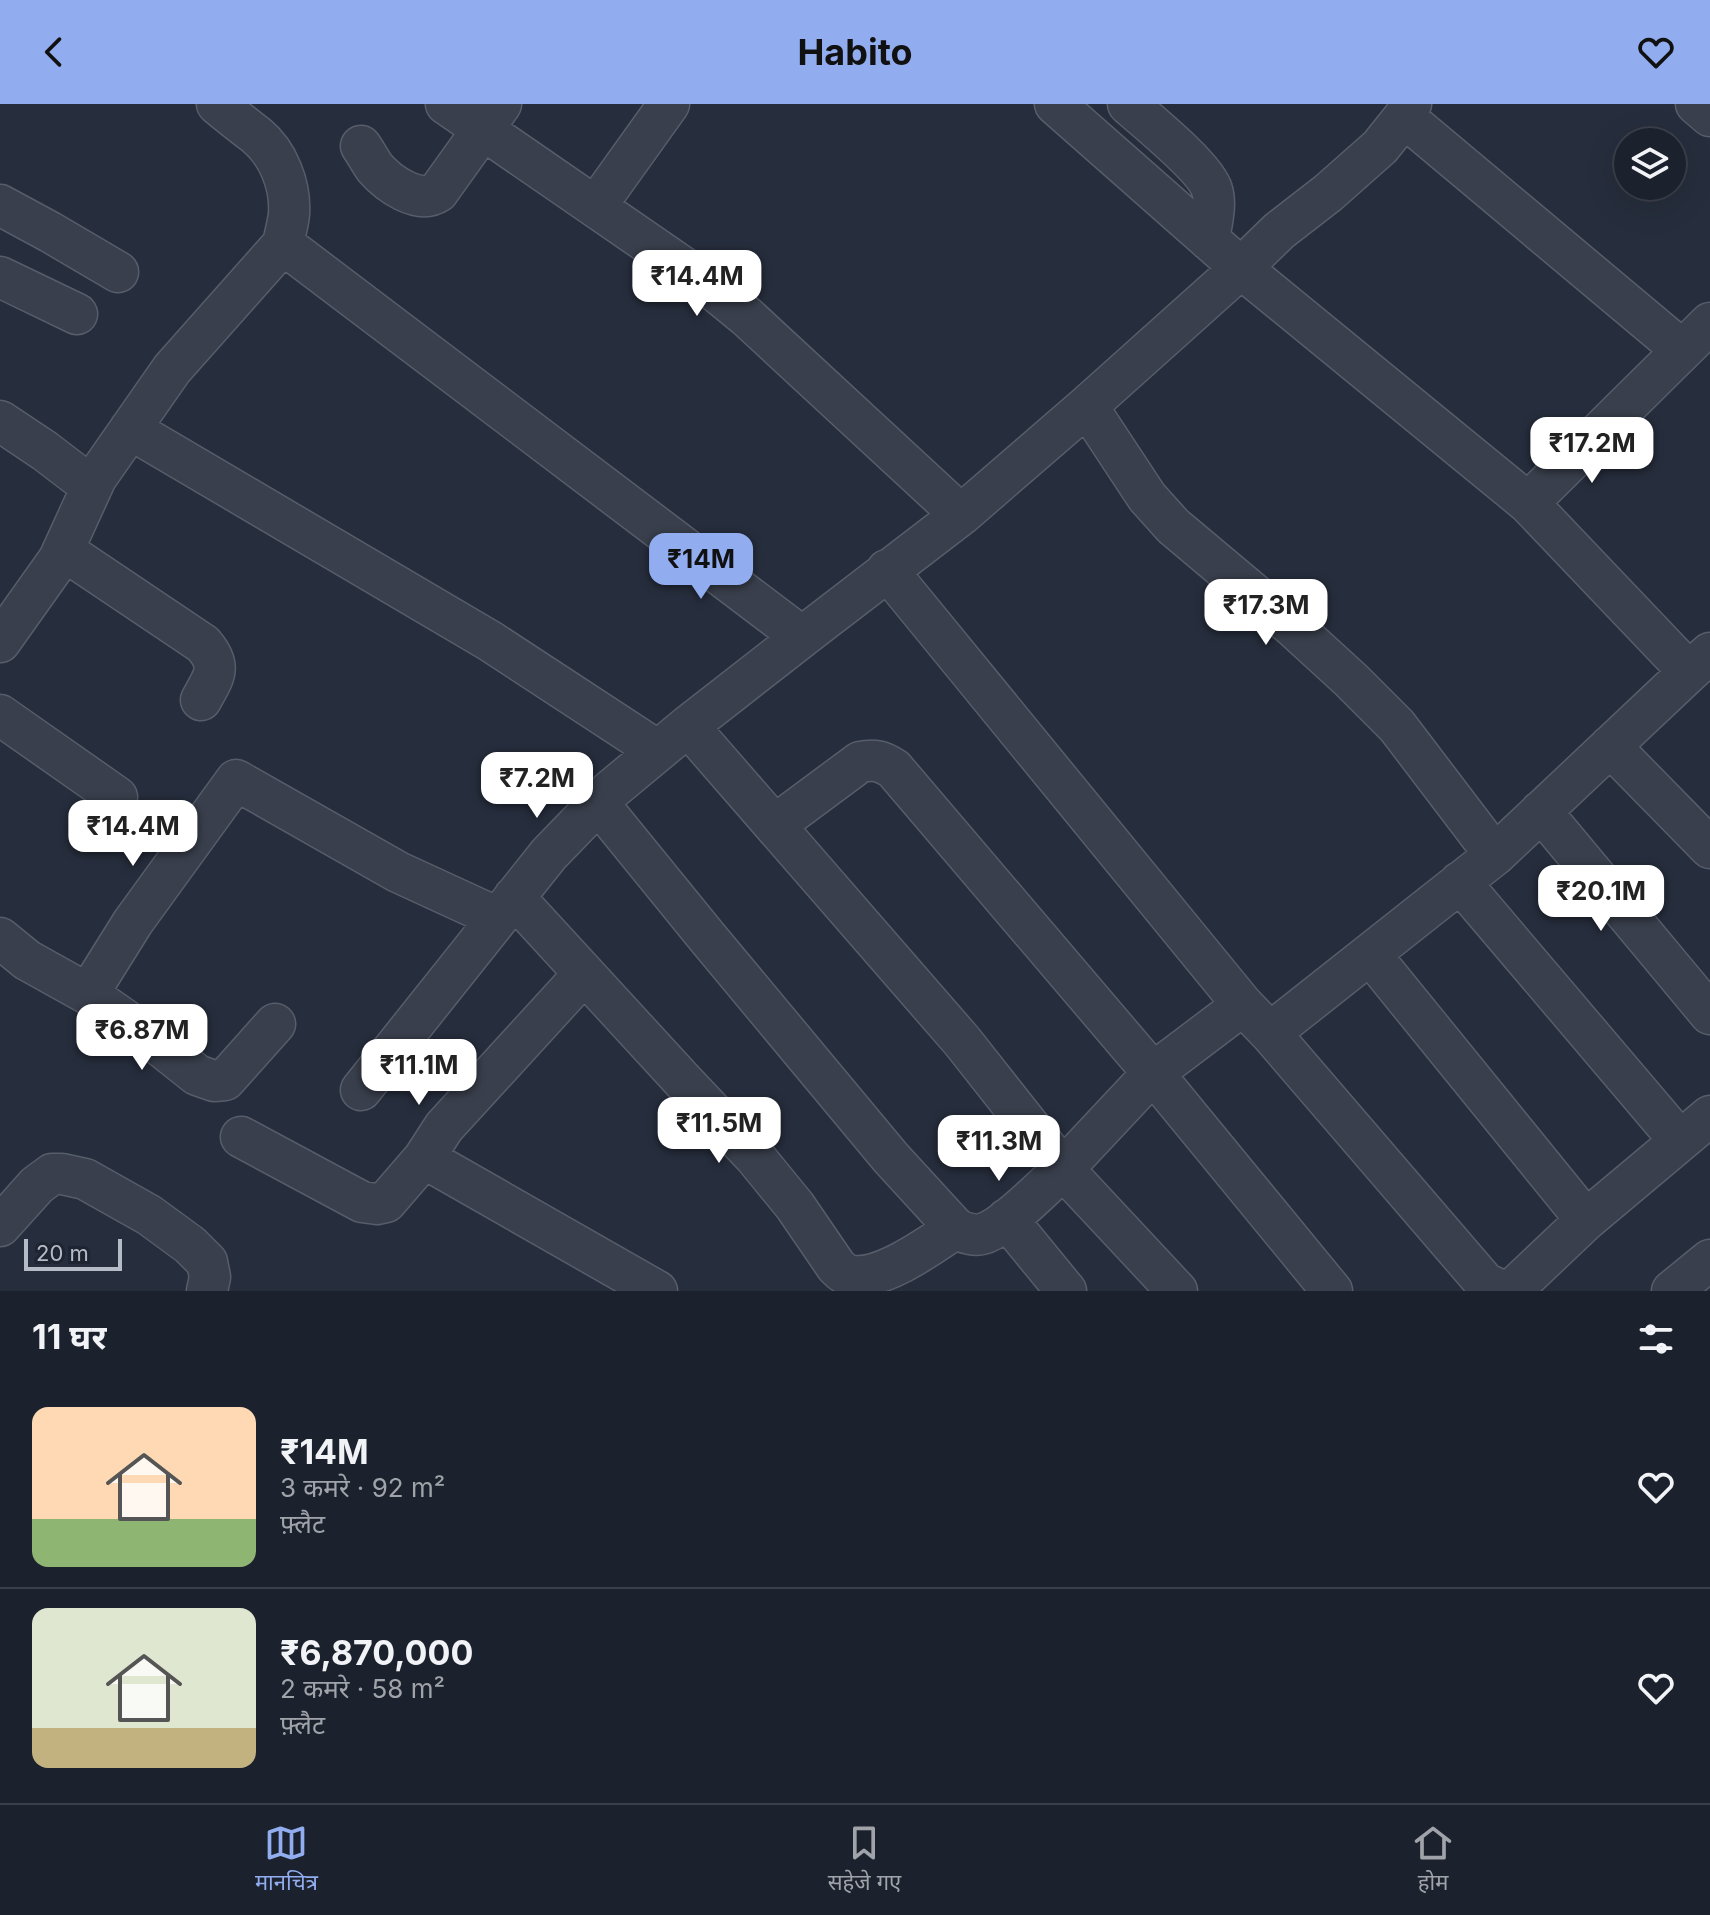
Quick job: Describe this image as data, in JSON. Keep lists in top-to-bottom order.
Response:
{
  "scale_bar": "20 m",
  "page": {
    "header": "Habito",
    "price": [
      "₹14.4M",
      "₹17.2M",
      "₹14M",
      "₹17.3M",
      "₹7.2M",
      "₹14.4M",
      "₹20.1M",
      "₹6.87M",
      "₹11.1M",
      "₹11.5M",
      "₹11.3M"
    ],
    "scale": "20 m",
    "heading": "11 घर",
    "list": [
      {
        "name": "₹14M",
        "note": "3 कमरे · 92 m² · फ़्लैट"
      },
      {
        "name": "₹6,870,000",
        "note": "2 कमरे · 58 m² · फ़्लैट"
      }
    ],
    "tabs": ["मानचित्र", "सहेजे गए", "होम"]
  }
}
